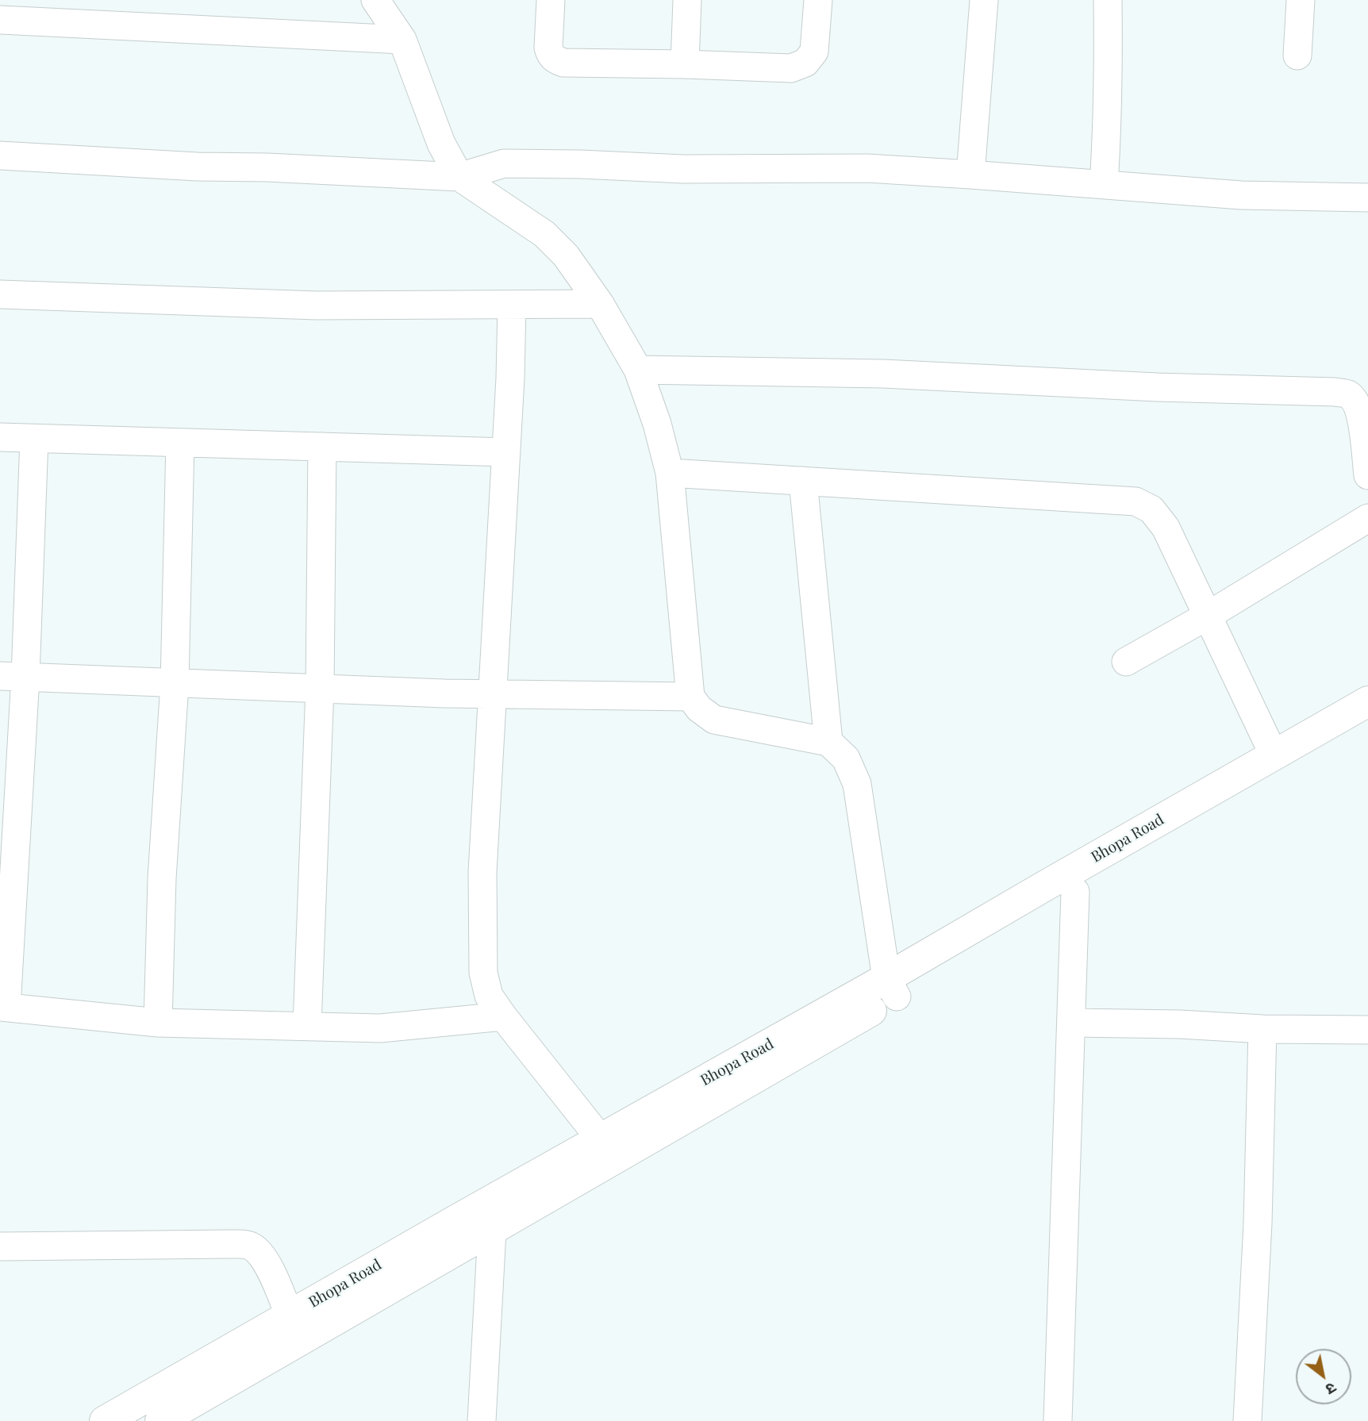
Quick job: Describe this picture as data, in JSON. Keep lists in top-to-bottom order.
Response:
{
  "streets": {
    "main road": ["Bhopa Road"]
  },
  "north": "bottom right"
}
